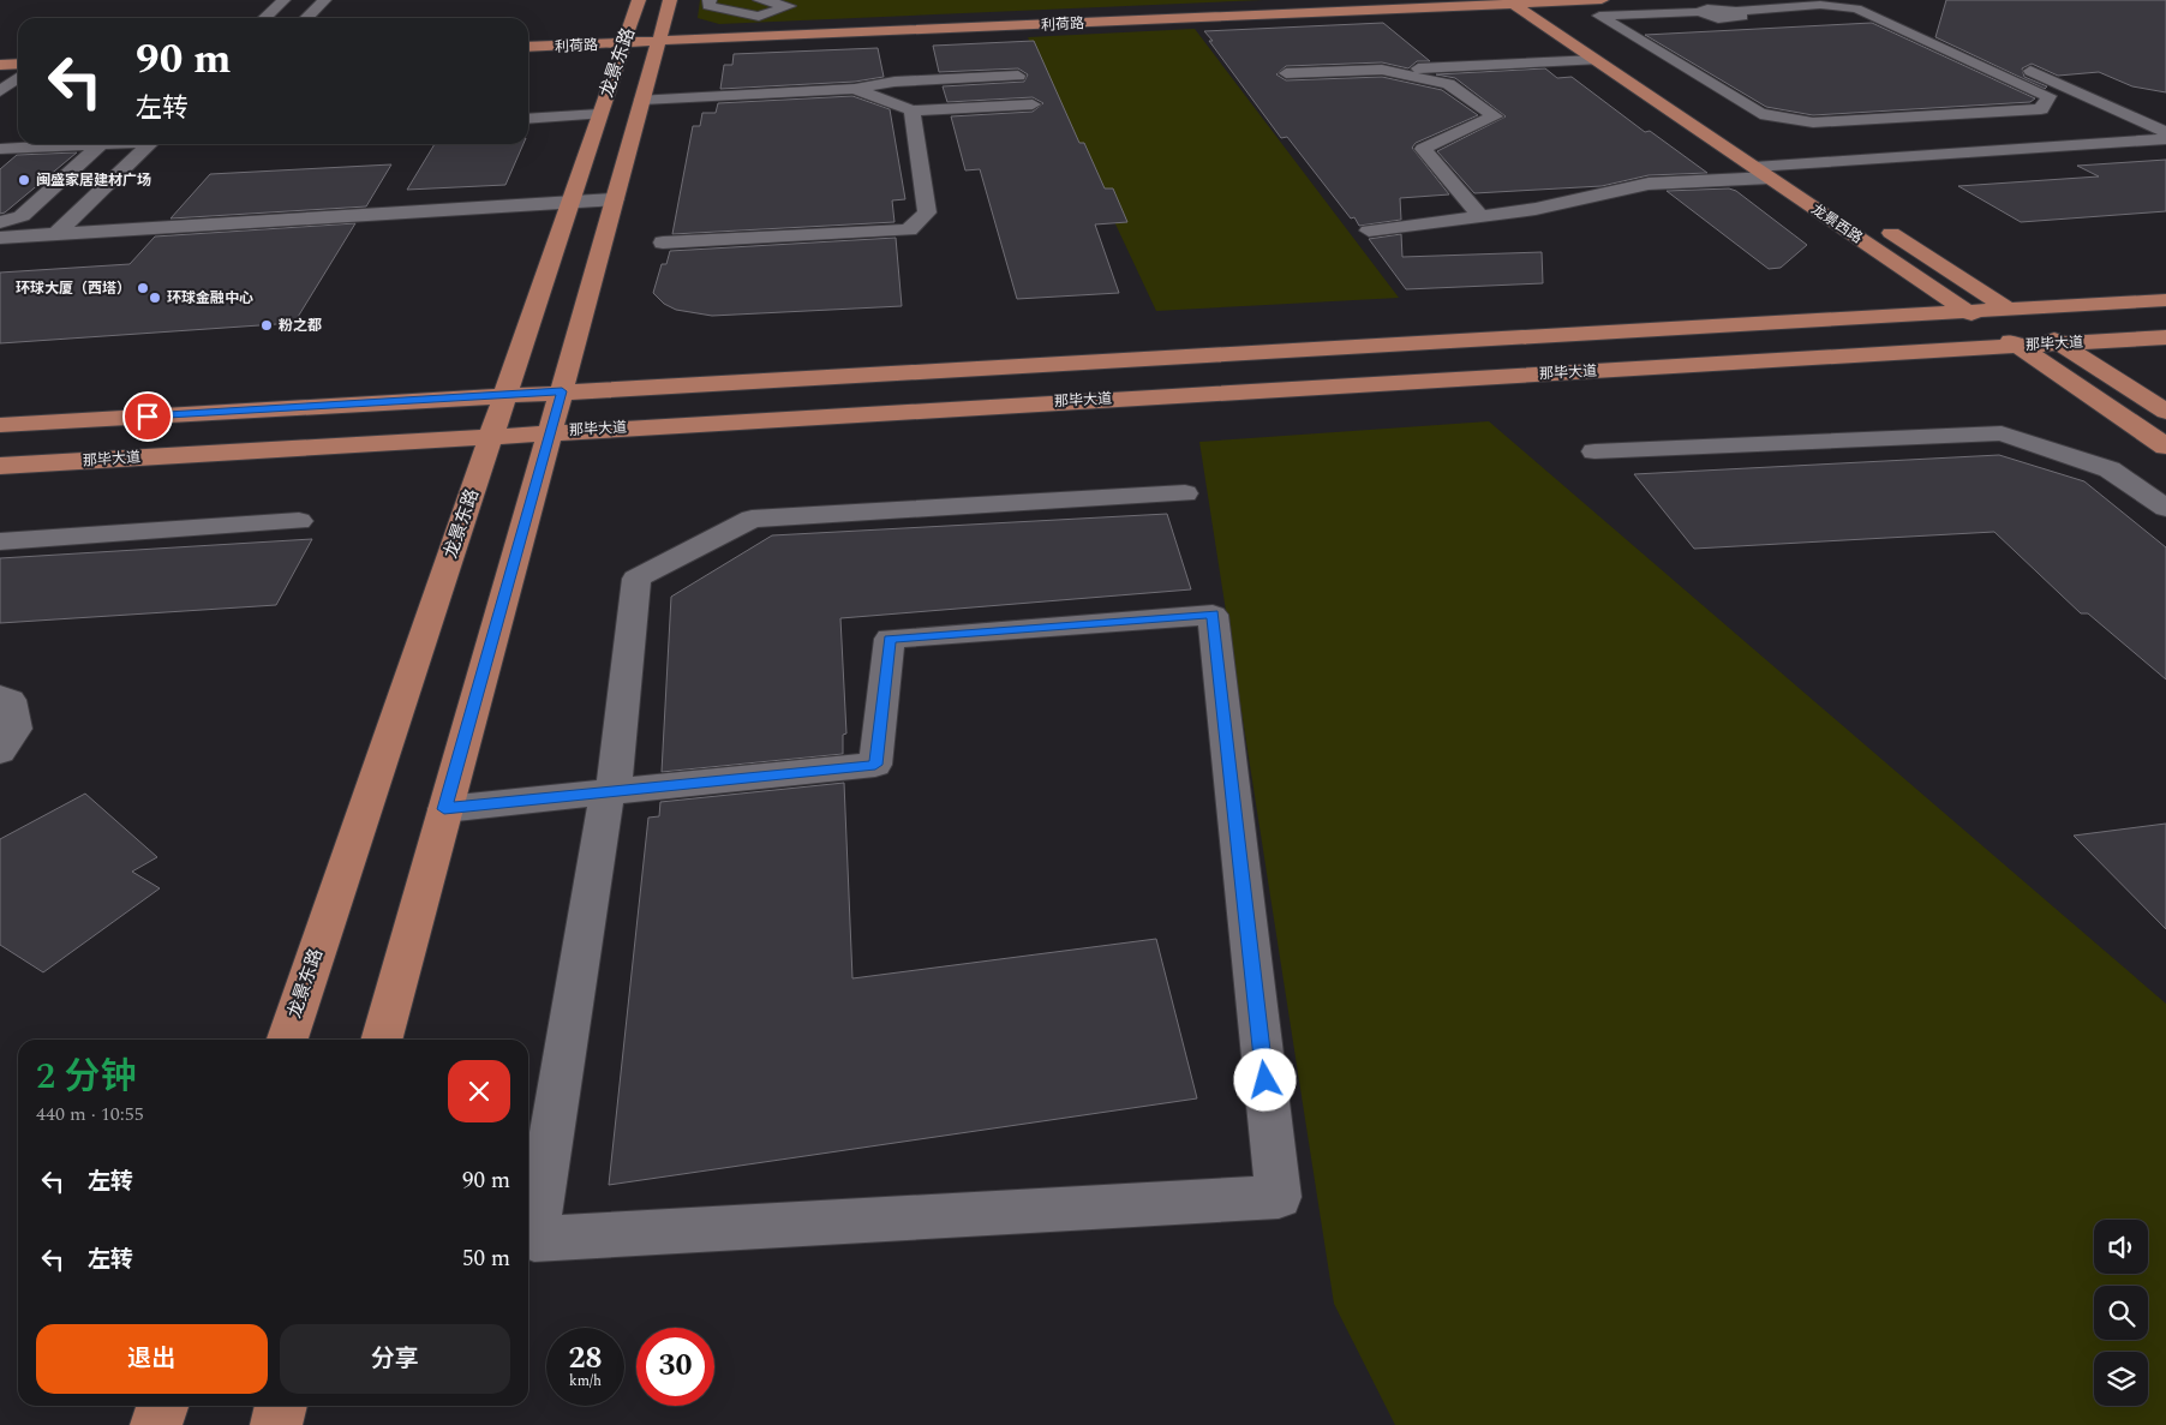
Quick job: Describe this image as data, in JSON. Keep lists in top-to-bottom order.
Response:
{
  "streets": {
    "main road": [
      "利荷路",
      "龙景东路",
      "龙景西路",
      "那毕大道"
    ]
  },
  "crossings": [
    ["利荷路", "龙景东路"],
    ["利荷路", "龙景西路"],
    ["龙景东路", "那毕大道"],
    ["龙景西路", "那毕大道"]
  ],
  "places": [
    "闽盛家居建材广场",
    "环球大厦（西塔）",
    "环球金融中心",
    "粉之都"
  ],
  "page": {
    "turn": ["90 m", "左转"],
    "heading": ["2 分钟", "440 m · 10:55"],
    "list": [
      {
        "name": "左转",
        "value": "90 m"
      },
      {
        "name": "左转",
        "value": "50 m"
      }
    ],
    "buttons": ["退出", "分享"],
    "speed": "28 km/h",
    "limit": "30"
  }
}
